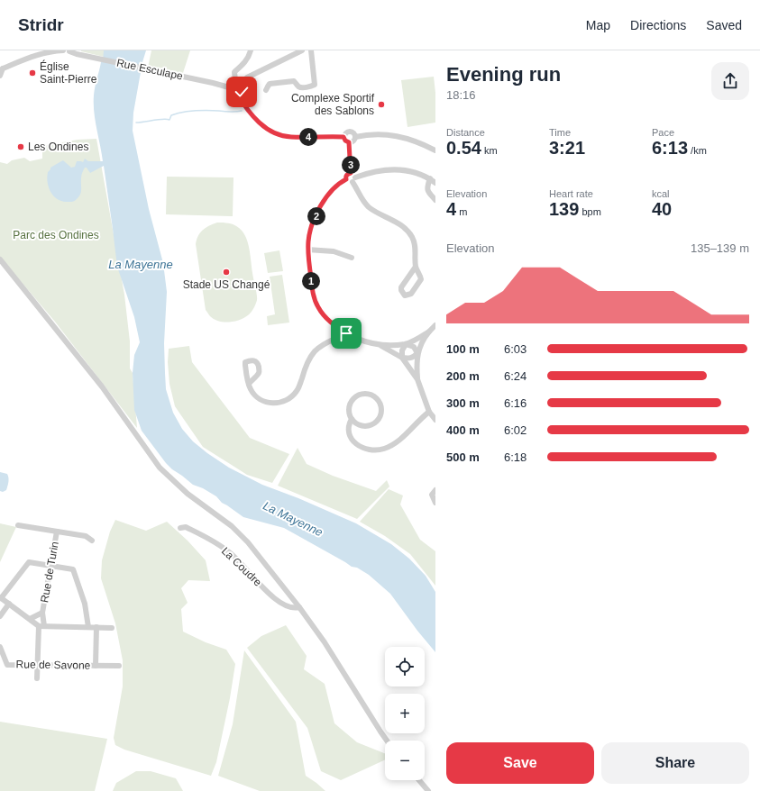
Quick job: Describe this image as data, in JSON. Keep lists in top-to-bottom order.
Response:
{
  "streets": {
    "street": [
      "Rue Esculape",
      "La Coudre",
      "Rue de Turin",
      "Rue de Savone"
    ]
  },
  "crossings": [
    ["Rue de Turin", "Rue de Savone"]
  ],
  "water": ["La Mayenne"],
  "parks": ["Parc des Ondines"],
  "places": [
    "Église Saint-Pierre",
    "Complexe Sportif des Sablons",
    "Les Ondines",
    "Stade US Changé"
  ],
  "page": {
    "header": "Stridr",
    "nav": ["Map", "Directions", "Saved"],
    "heading": ["Evening run", "18:16"],
    "stats": [
      ["Distance", "0.54 km"],
      ["Time", "3:21"],
      ["Pace", "6:13 /km"],
      ["Elevation", "4 m"],
      ["Heart rate", "139 bpm"],
      ["kcal", "40"]
    ],
    "pins": [
      "4",
      "3",
      "2",
      "1"
    ],
    "chart": ["Elevation", "135–139 m"],
    "list": [
      {
        "name": "100 m",
        "note": "6:03"
      },
      {
        "name": "200 m",
        "note": "6:24"
      },
      {
        "name": "300 m",
        "note": "6:16"
      },
      {
        "name": "400 m",
        "note": "6:02"
      },
      {
        "name": "500 m",
        "note": "6:18"
      }
    ],
    "map_buttons": ["+", "−"],
    "buttons": ["Save", "Share"]
  }
}
